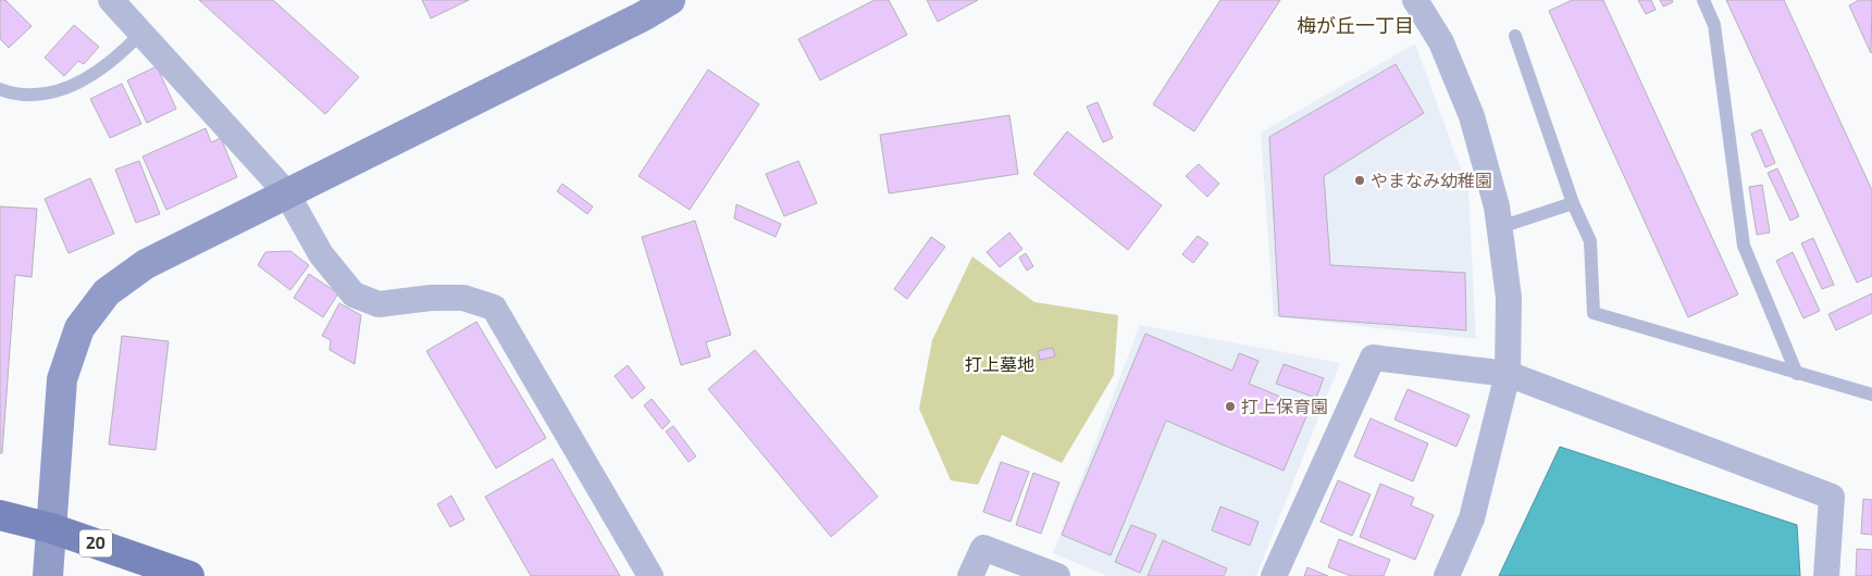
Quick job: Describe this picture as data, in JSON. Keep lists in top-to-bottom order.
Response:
{
  "streets": {
    "main road": ["20"]
  },
  "districts": ["梅が丘一丁目"],
  "parks": ["打上墓地"],
  "places": ["やまなみ幼稚園", "打上保育園"]
}
